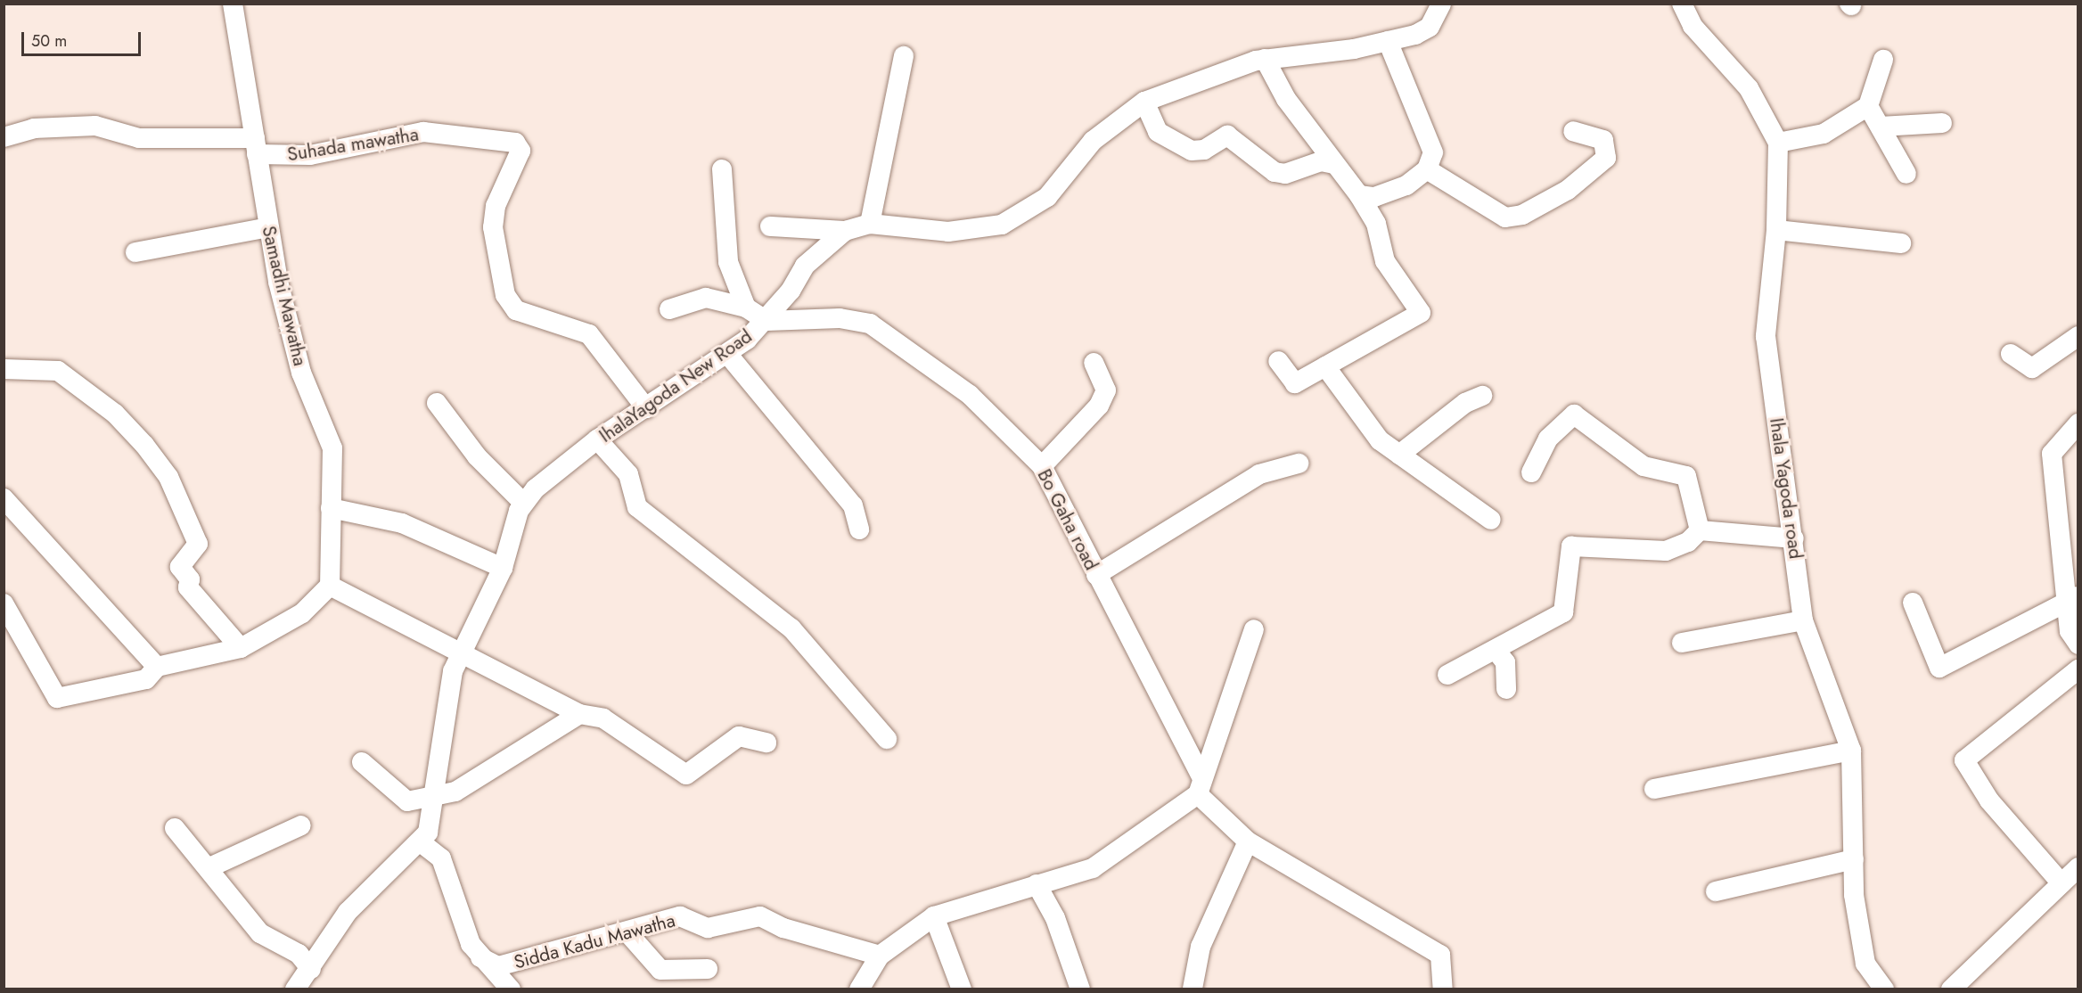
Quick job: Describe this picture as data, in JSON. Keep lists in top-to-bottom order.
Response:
{
  "streets": {
    "street": [
      "Suhada mawatha",
      "Samadhi Mawatha",
      "IhalaYagoda New Road",
      "Ihala Yagoda road",
      "Bo Gaha road",
      "Sidda Kadu Mawatha"
    ]
  },
  "crossings": [
    ["Suhada mawatha", "Samadhi Mawatha"],
    ["Suhada mawatha", "IhalaYagoda New Road"],
    ["IhalaYagoda New Road", "Bo Gaha road"]
  ],
  "scale_bar": "50 m"
}
